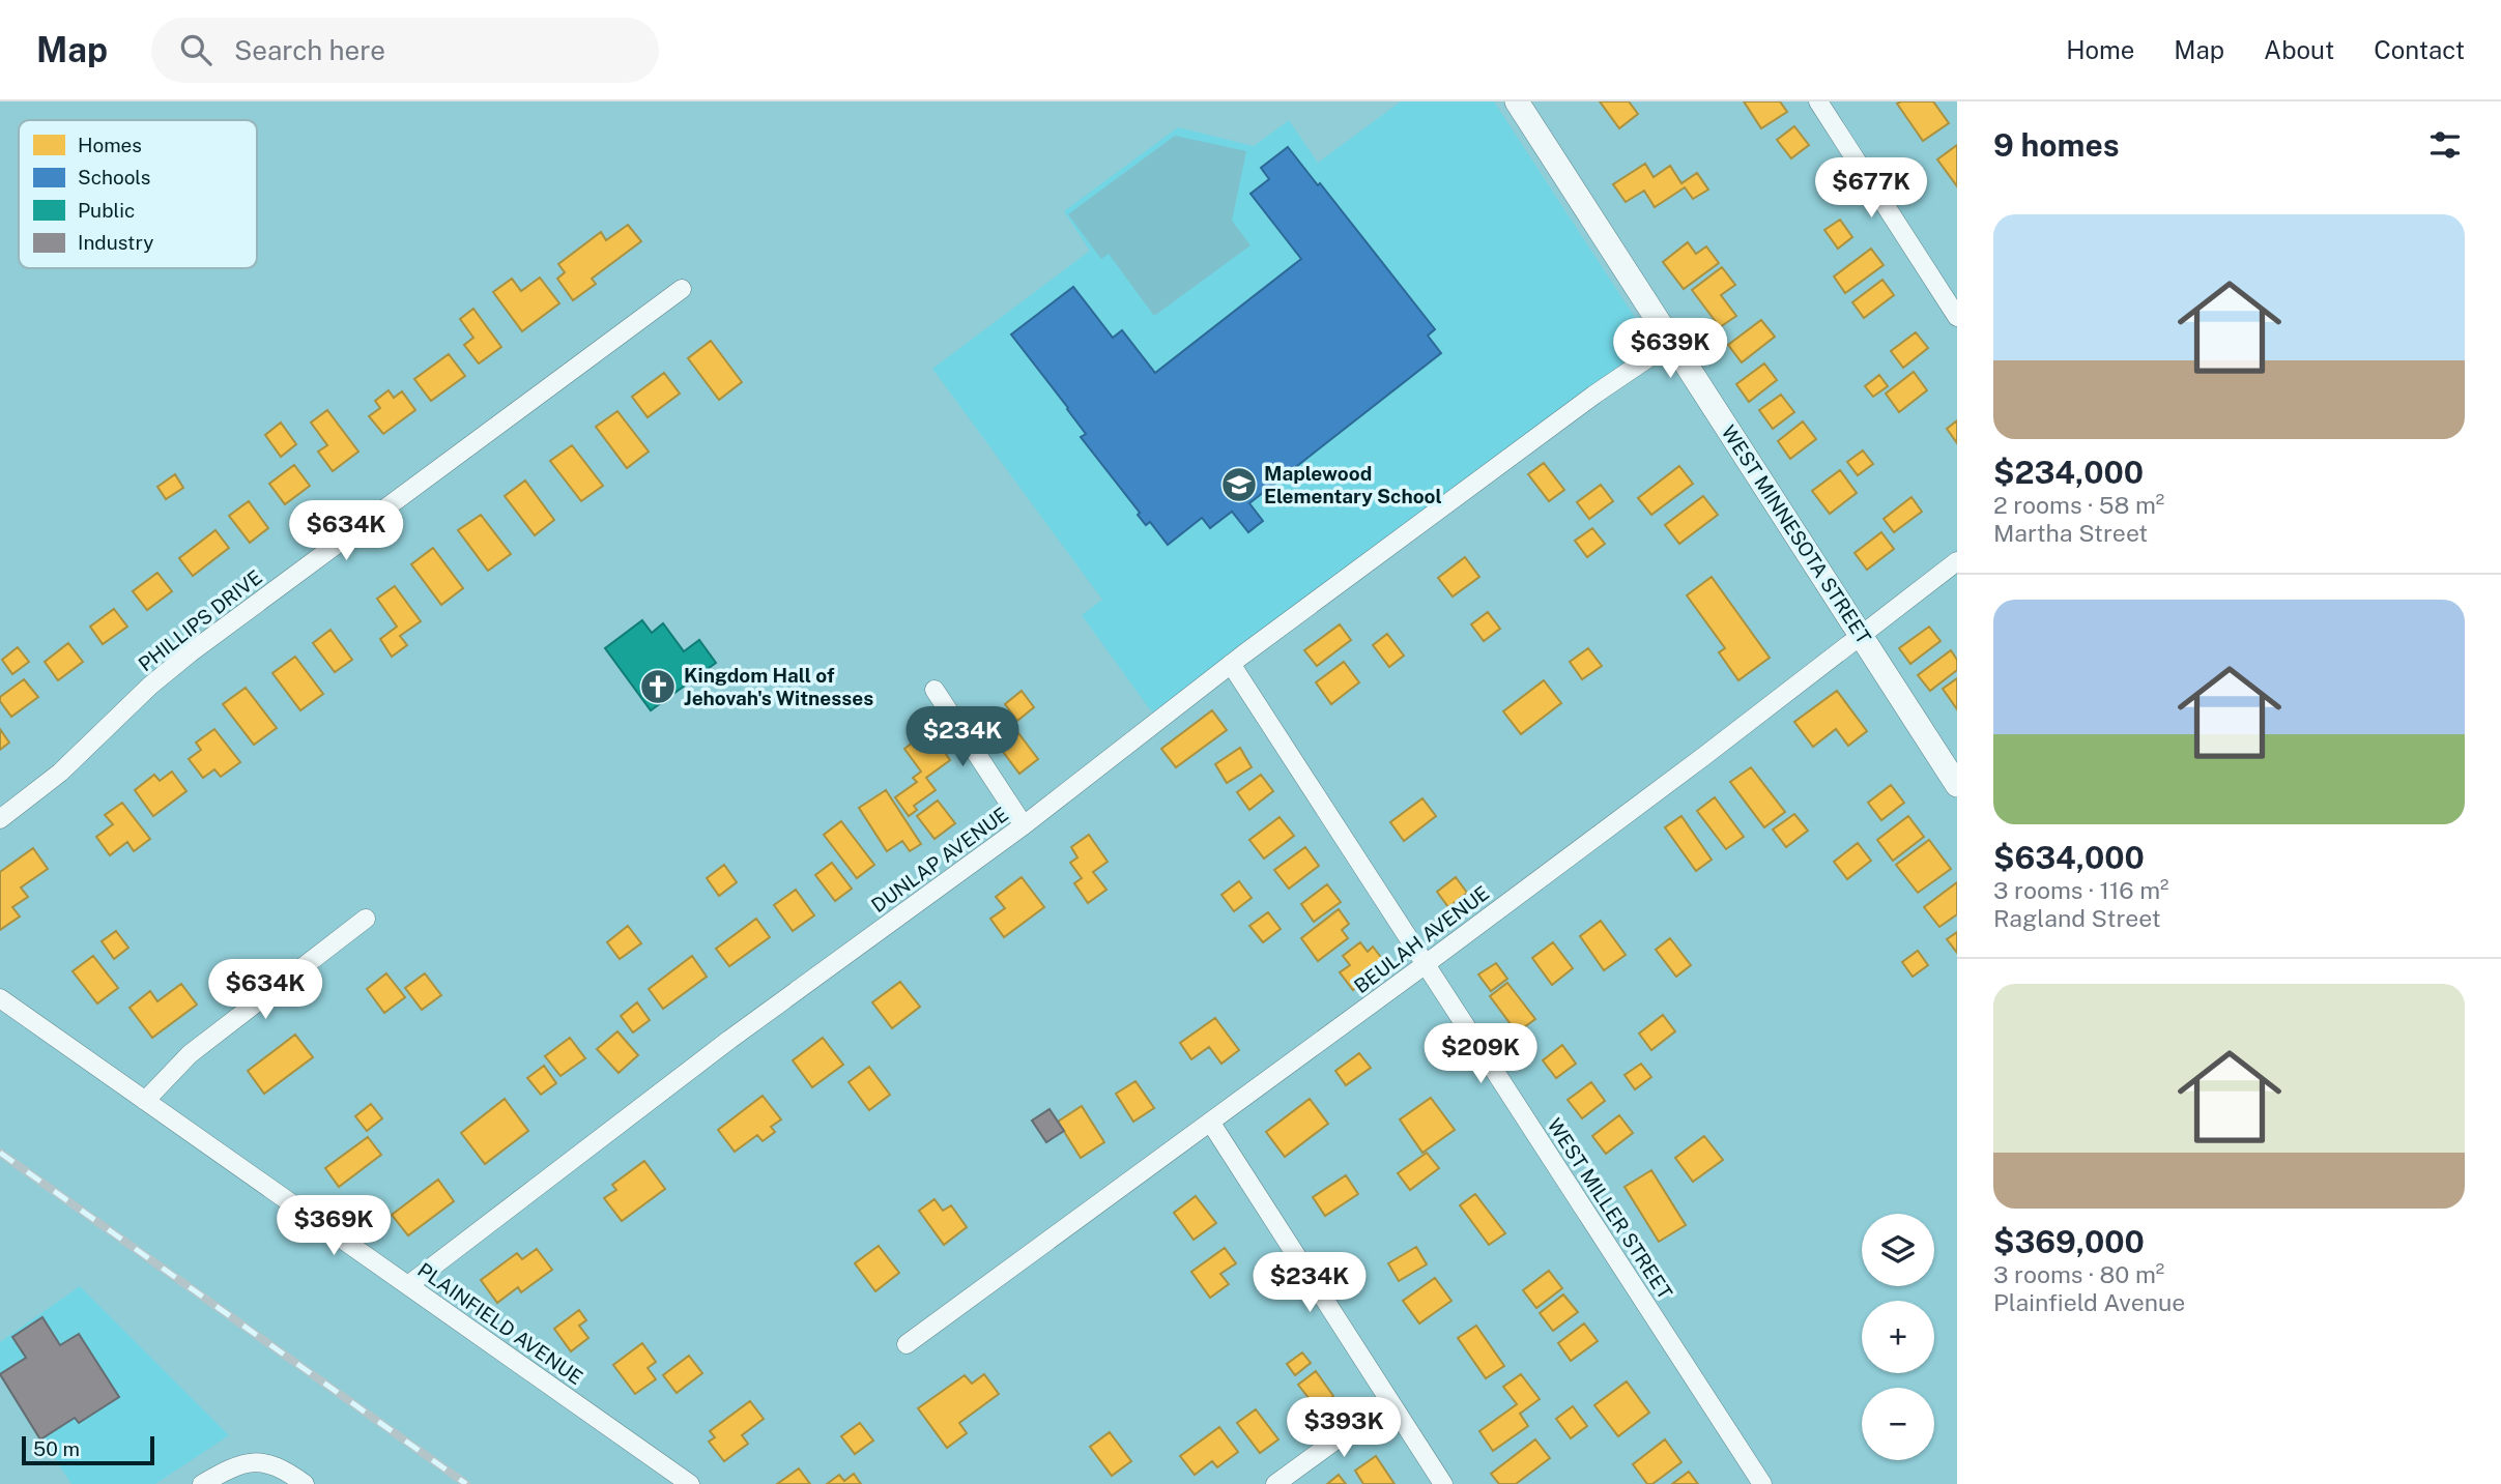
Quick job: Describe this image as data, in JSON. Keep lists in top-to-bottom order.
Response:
{
  "streets": {
    "street": [
      "WEST MINNESOTA STREET",
      "PHILLIPS DRIVE",
      "DUNLAP AVENUE",
      "BEULAH AVENUE",
      "WEST MILLER STREET",
      "PLAINFIELD AVENUE"
    ]
  },
  "crossings": [
    ["WEST MINNESOTA STREET", "DUNLAP AVENUE"],
    ["WEST MINNESOTA STREET", "BEULAH AVENUE"],
    ["DUNLAP AVENUE", "WEST MILLER STREET"],
    ["DUNLAP AVENUE", "PLAINFIELD AVENUE"],
    ["BEULAH AVENUE", "WEST MILLER STREET"]
  ],
  "places": {
    "school or university": ["Maplewood Elementary School"],
    "church": ["Kingdom Hall of Jehovah's Witnesses"]
  },
  "legend": [
    "Homes",
    "Schools",
    "Public",
    "Industry"
  ],
  "scale_bar": "50 m",
  "page": {
    "header": "Map",
    "search": "Search here",
    "nav": [
      "Home",
      "Map",
      "About",
      "Contact"
    ],
    "heading": "9 homes",
    "price": [
      "$677K",
      "$639K",
      "$634K",
      "$234K",
      "$634K",
      "$209K",
      "$369K",
      "$234K",
      "$393K"
    ],
    "list": [
      {
        "name": "$234,000",
        "note": "2 rooms · 58 m² · Martha Street"
      },
      {
        "name": "$634,000",
        "note": "3 rooms · 116 m² · Ragland Street"
      },
      {
        "name": "$369,000",
        "note": "3 rooms · 80 m² · Plainfield Avenue"
      }
    ],
    "map_buttons": ["+", "−"],
    "scale": "50 m"
  }
}
